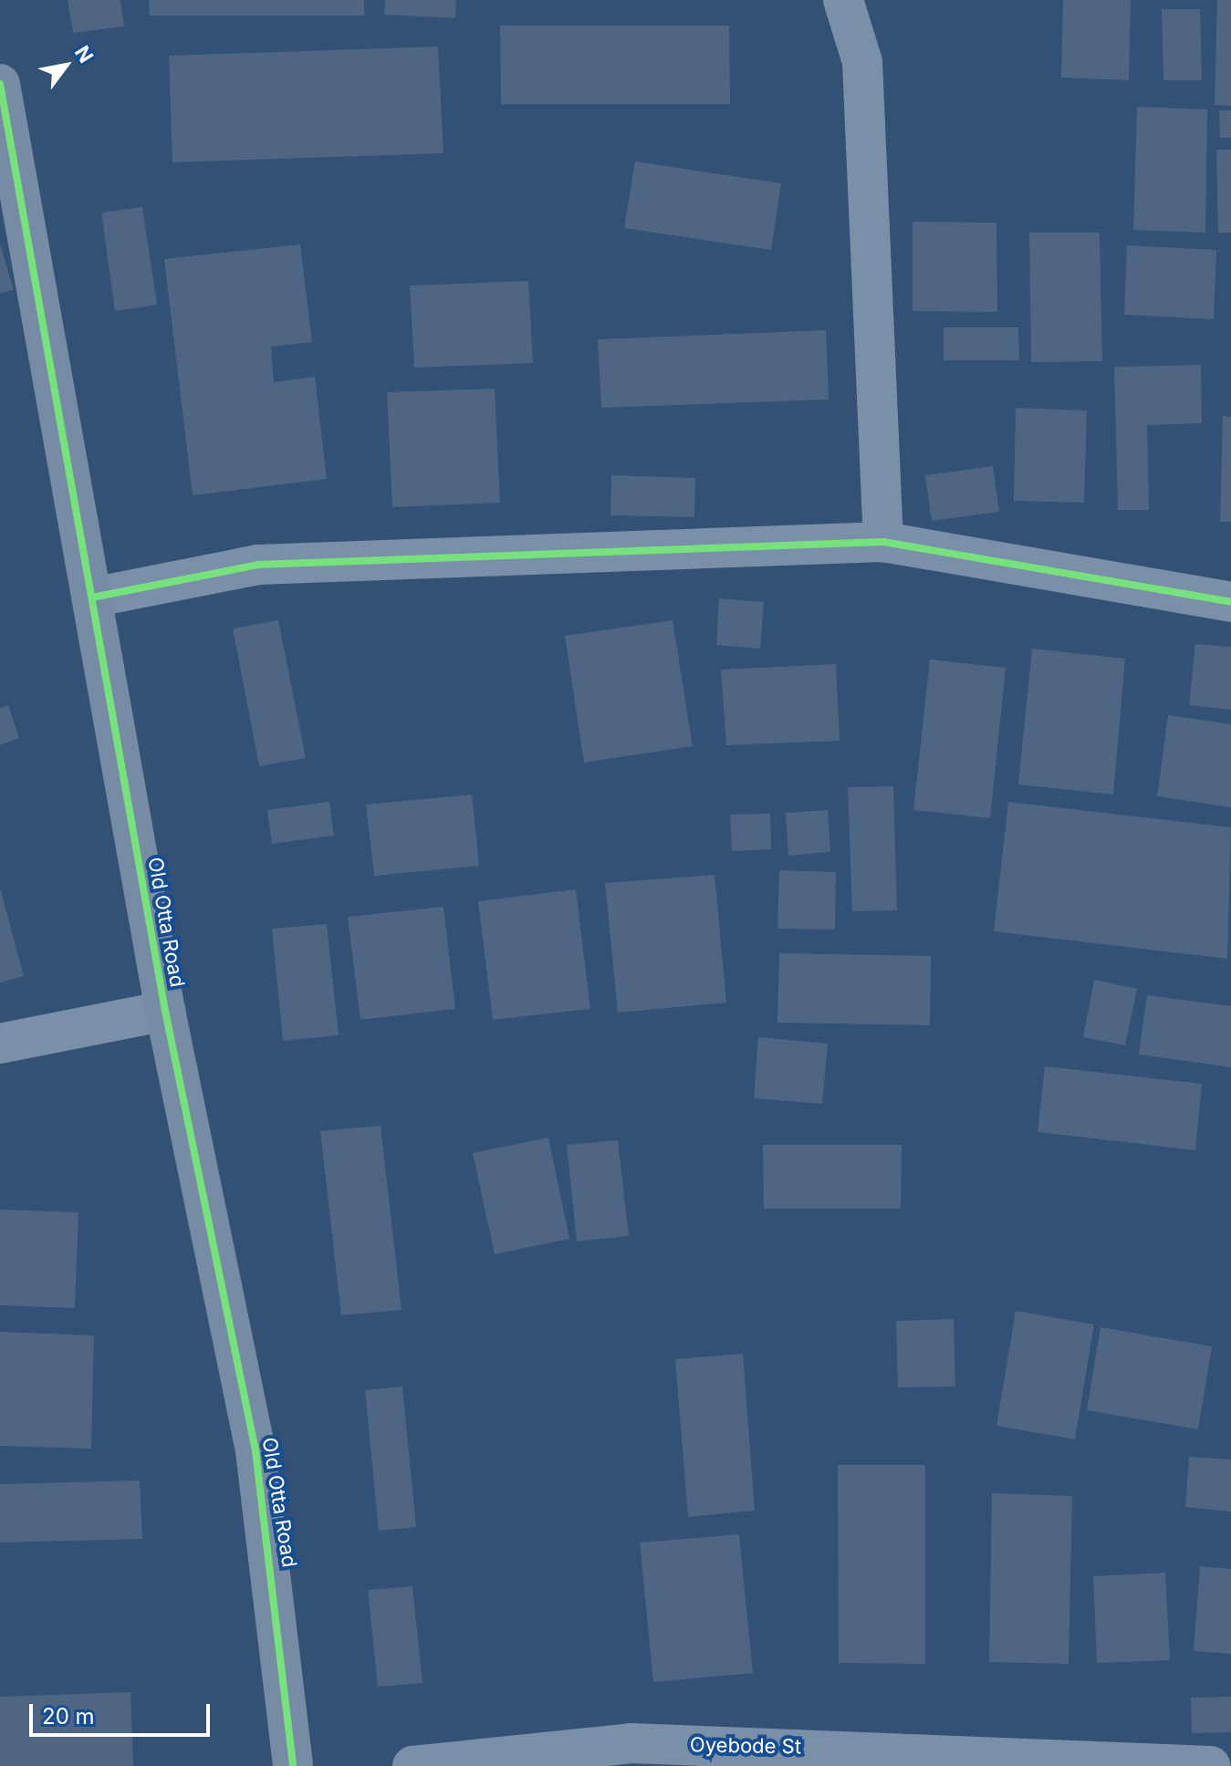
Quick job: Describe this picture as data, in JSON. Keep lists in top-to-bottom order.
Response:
{
  "streets": {
    "street": ["Old Otta Road", "Oyebode St"]
  },
  "scale_bar": "20 m",
  "north": "top right"
}
